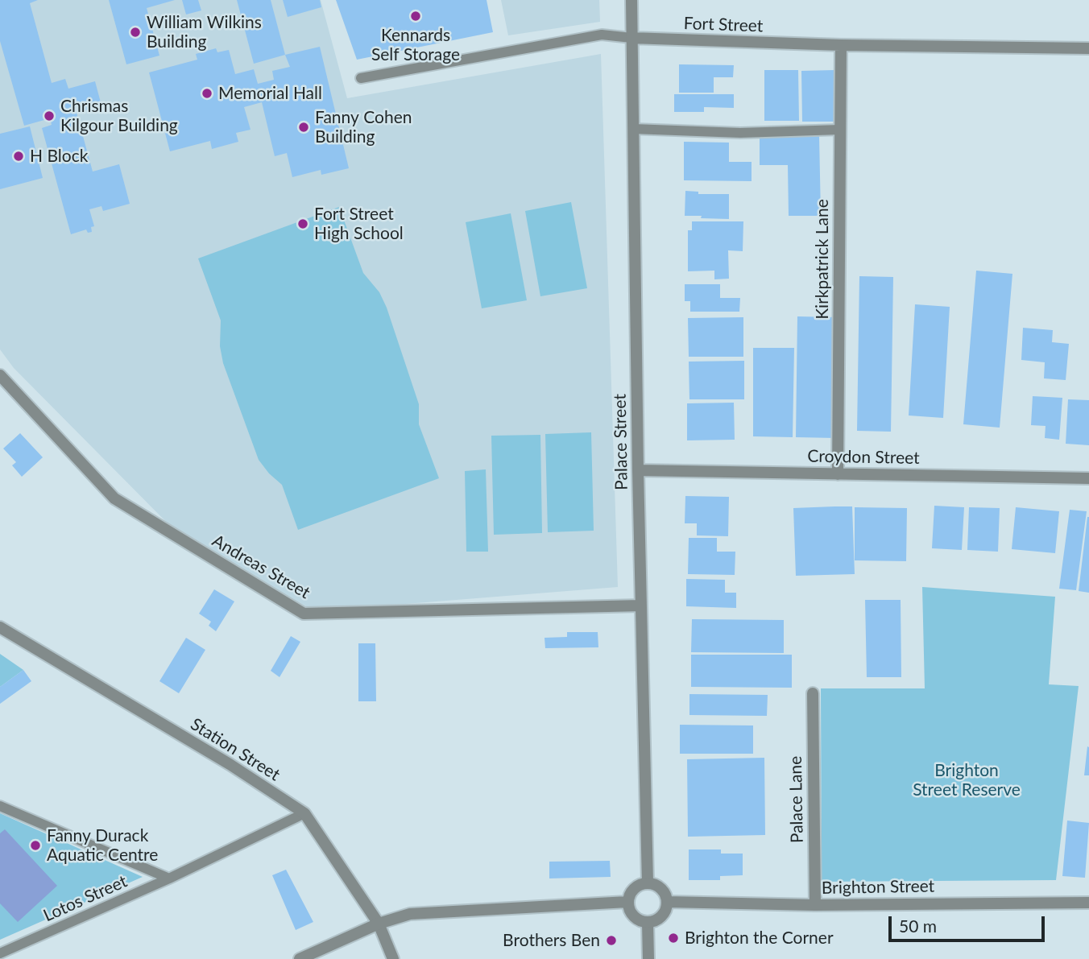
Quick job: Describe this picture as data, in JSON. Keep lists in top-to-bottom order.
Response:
{
  "streets": {
    "street": [
      "Fort Street",
      "Kirkpatrick Lane",
      "Palace Street",
      "Croydon Street",
      "Andreas Street",
      "Station Street",
      "Palace Lane",
      "Brighton Street"
    ],
    "lane": ["Lotos Street"]
  },
  "crossings": [
    ["Fort Street", "Kirkpatrick Lane"],
    ["Fort Street", "Palace Street"],
    ["Kirkpatrick Lane", "Croydon Street"],
    ["Palace Street", "Croydon Street"],
    ["Palace Street", "Andreas Street"],
    ["Palace Street", "Brighton Street"],
    ["Station Street", "Lotos Street"],
    ["Palace Lane", "Brighton Street"]
  ],
  "parks": ["Brighton Street Reserve"],
  "places": [
    "Kennards Self Storage",
    "William Wilkins Building",
    "Memorial Hall",
    "Chrismas Kilgour Building",
    "Fanny Cohen Building",
    "H Block",
    "Fort Street High School",
    "Fanny Durack Aquatic Centre",
    "Brighton the Corner",
    "Brothers Ben"
  ],
  "scale_bar": "50 m"
}
